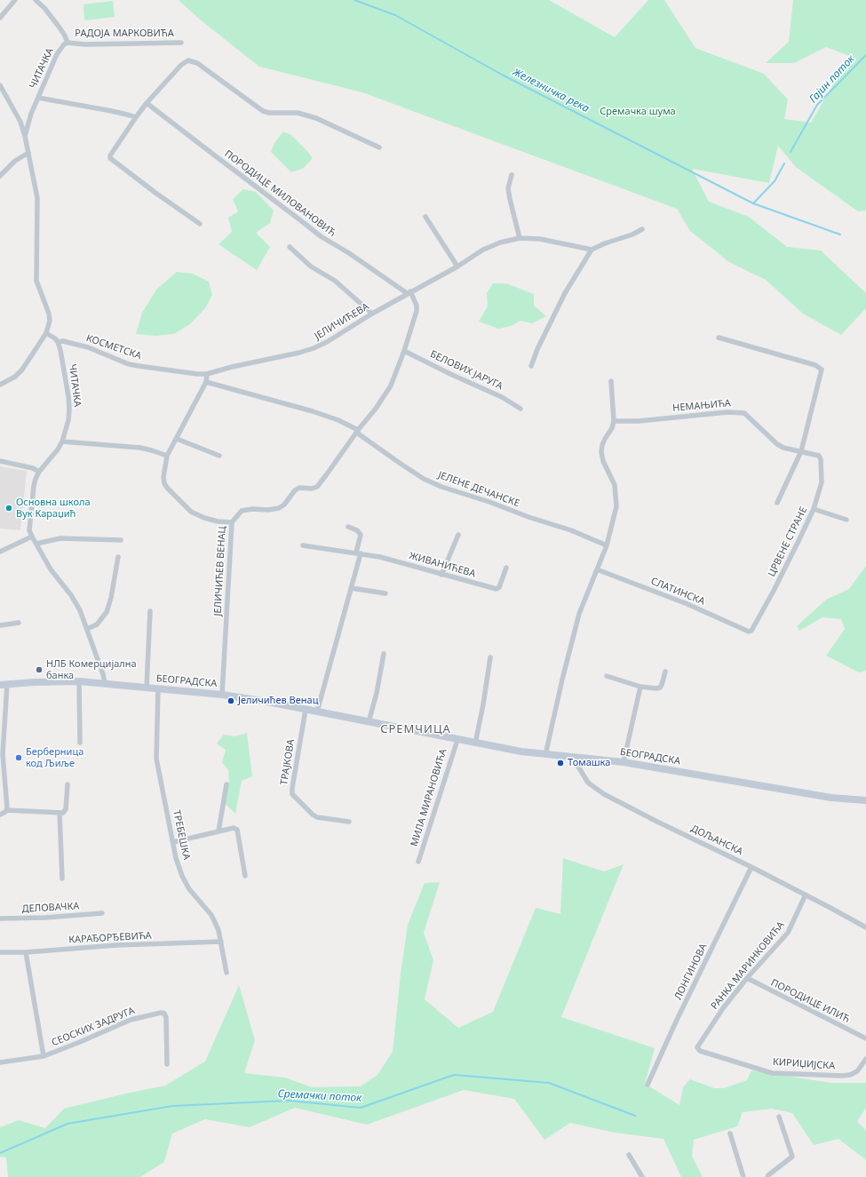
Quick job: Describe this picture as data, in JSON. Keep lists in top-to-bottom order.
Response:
{
  "streets": {
    "main road": ["БЕОГРАДСКА"],
    "street": [
      "РАДОЈА МАРКОВИЋА",
      "ЧИТАЧКА",
      "ПОРОДИЦЕ МИЛОВАНОВИЋ",
      "ЈЕЛИЧИЋЕВА",
      "КОСМЕТСКА",
      "БЕЛОВИХ ЈАРУГА",
      "НЕМАЊИЋА",
      "ЈЕЛЕНЕ ДЕЧАНСКЕ",
      "ЦРВЕНЕ СТРАНЕ",
      "ЖИВАНИЋЕВА",
      "ЈЕЛИЧИЋЕВ ВЕНАЦ",
      "СЛАТИНСКА",
      "ТРАЈКОВА",
      "МИЛА МИРАНОВИЋА",
      "ТРЕБЕШКА",
      "ДОЉАНСКА",
      "ДЕЛОВАЧКА",
      "КАРАЂОРЂЕВИЋА",
      "РАНКА МАРИНКОВИЋА",
      "ЛОНГИНОВА",
      "ПОРОДИЦЕ ИЛИЋ",
      "СЕОСКИХ ЗАДРУГА",
      "КИРИЏИЈСКА"
    ]
  },
  "crossings": [
    ["РАДОЈА МАРКОВИЋА", "ЧИТАЧКА"],
    ["ЧИТАЧКА", "КОСМЕТСКА"],
    ["ЧИТАЧКА", "БЕОГРАДСКА"],
    ["ПОРОДИЦЕ МИЛОВАНОВИЋ", "ЈЕЛИЧИЋЕВА"],
    ["ПОРОДИЦЕ МИЛОВАНОВИЋ", "ЈЕЛИЧИЋЕВ ВЕНАЦ"],
    ["ЈЕЛИЧИЋЕВА", "КОСМЕТСКА"],
    ["ЈЕЛИЧИЋЕВА", "ЈЕЛИЧИЋЕВ ВЕНАЦ"],
    ["БЕЛОВИХ ЈАРУГА", "ЈЕЛИЧИЋЕВ ВЕНАЦ"],
    ["НЕМАЊИЋА", "ЦРВЕНЕ СТРАНЕ"],
    ["ЈЕЛЕНЕ ДЕЧАНСКЕ", "ЈЕЛИЧИЋЕВ ВЕНАЦ"],
    ["ЦРВЕНЕ СТРАНЕ", "СЛАТИНСКА"],
    ["ЈЕЛИЧИЋЕВ ВЕНАЦ", "БЕОГРАДСКА"],
    ["БЕОГРАДСКА", "ТРАЈКОВА"],
    ["БЕОГРАДСКА", "МИЛА МИРАНОВИЋА"],
    ["БЕОГРАДСКА", "ТРЕБЕШКА"],
    ["БЕОГРАДСКА", "ДОЉАНСКА"],
    ["ТРЕБЕШКА", "КАРАЂОРЂЕВИЋА"],
    ["ДОЉАНСКА", "РАНКА МАРИНКОВИЋА"],
    ["ДОЉАНСКА", "ЛОНГИНОВА"],
    ["РАНКА МАРИНКОВИЋА", "ПОРОДИЦЕ ИЛИЋ"],
    ["РАНКА МАРИНКОВИЋА", "КИРИЏИЈСКА"]
  ],
  "districts": ["СРЕМЧИЦА"],
  "water": ["Гајин поток", "Железничка река", "Сремачки поток"],
  "parks": ["Сремачка шума"],
  "places": [
    "Основна школа Вук Караџић",
    "НЛБ Комерцијална банка",
    "Јеличићев Венац",
    "Берберница код Љиље",
    "Томашка"
  ]
}
